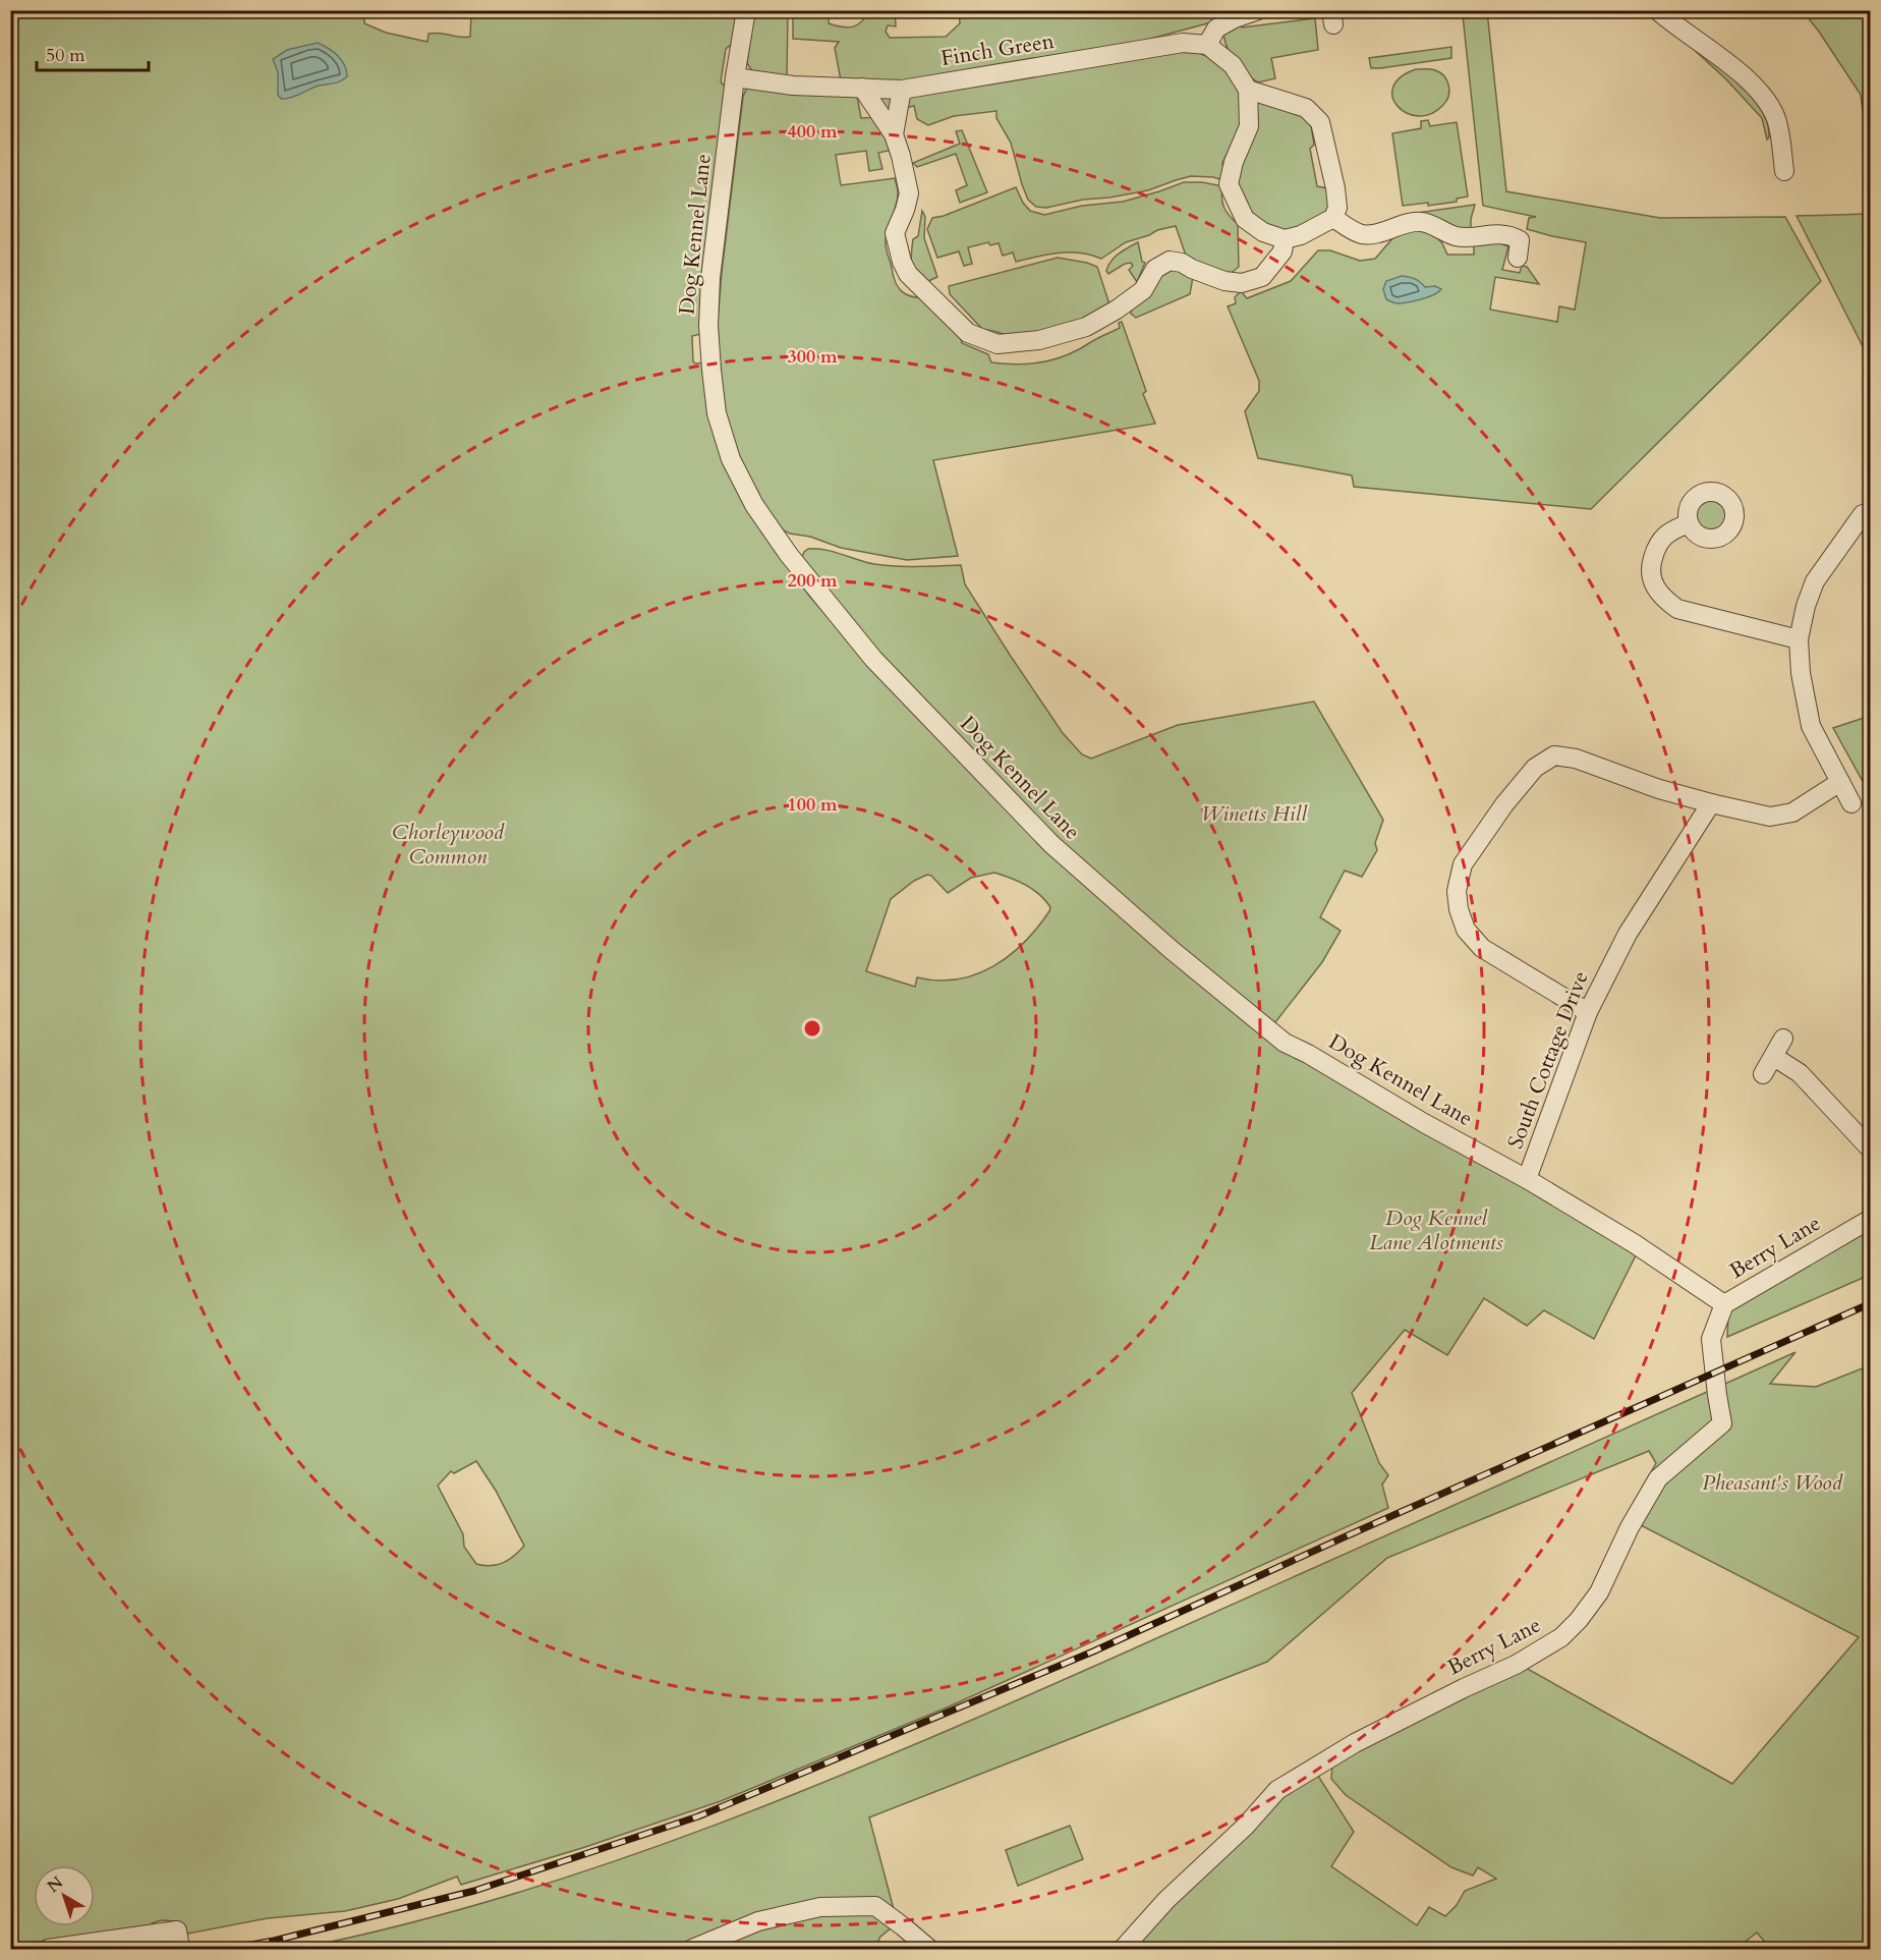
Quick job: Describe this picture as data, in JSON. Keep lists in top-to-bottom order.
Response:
{
  "streets": {
    "street": [
      "Finch Green",
      "Dog Kennel Lane",
      "South Cottage Drive",
      "Berry Lane"
    ]
  },
  "crossings": [
    ["Finch Green", "Dog Kennel Lane"],
    ["Dog Kennel Lane", "South Cottage Drive"],
    ["Dog Kennel Lane", "Berry Lane"]
  ],
  "parks": [
    "Winetts Hill",
    "Chorleywood Common",
    "Dog Kennel Lane Alotments",
    "Pheasant's Wood"
  ],
  "scale_bar": "50 m",
  "north": "top left",
  "rings": [
    "400 m",
    "300 m",
    "200 m",
    "100 m"
  ]
}
